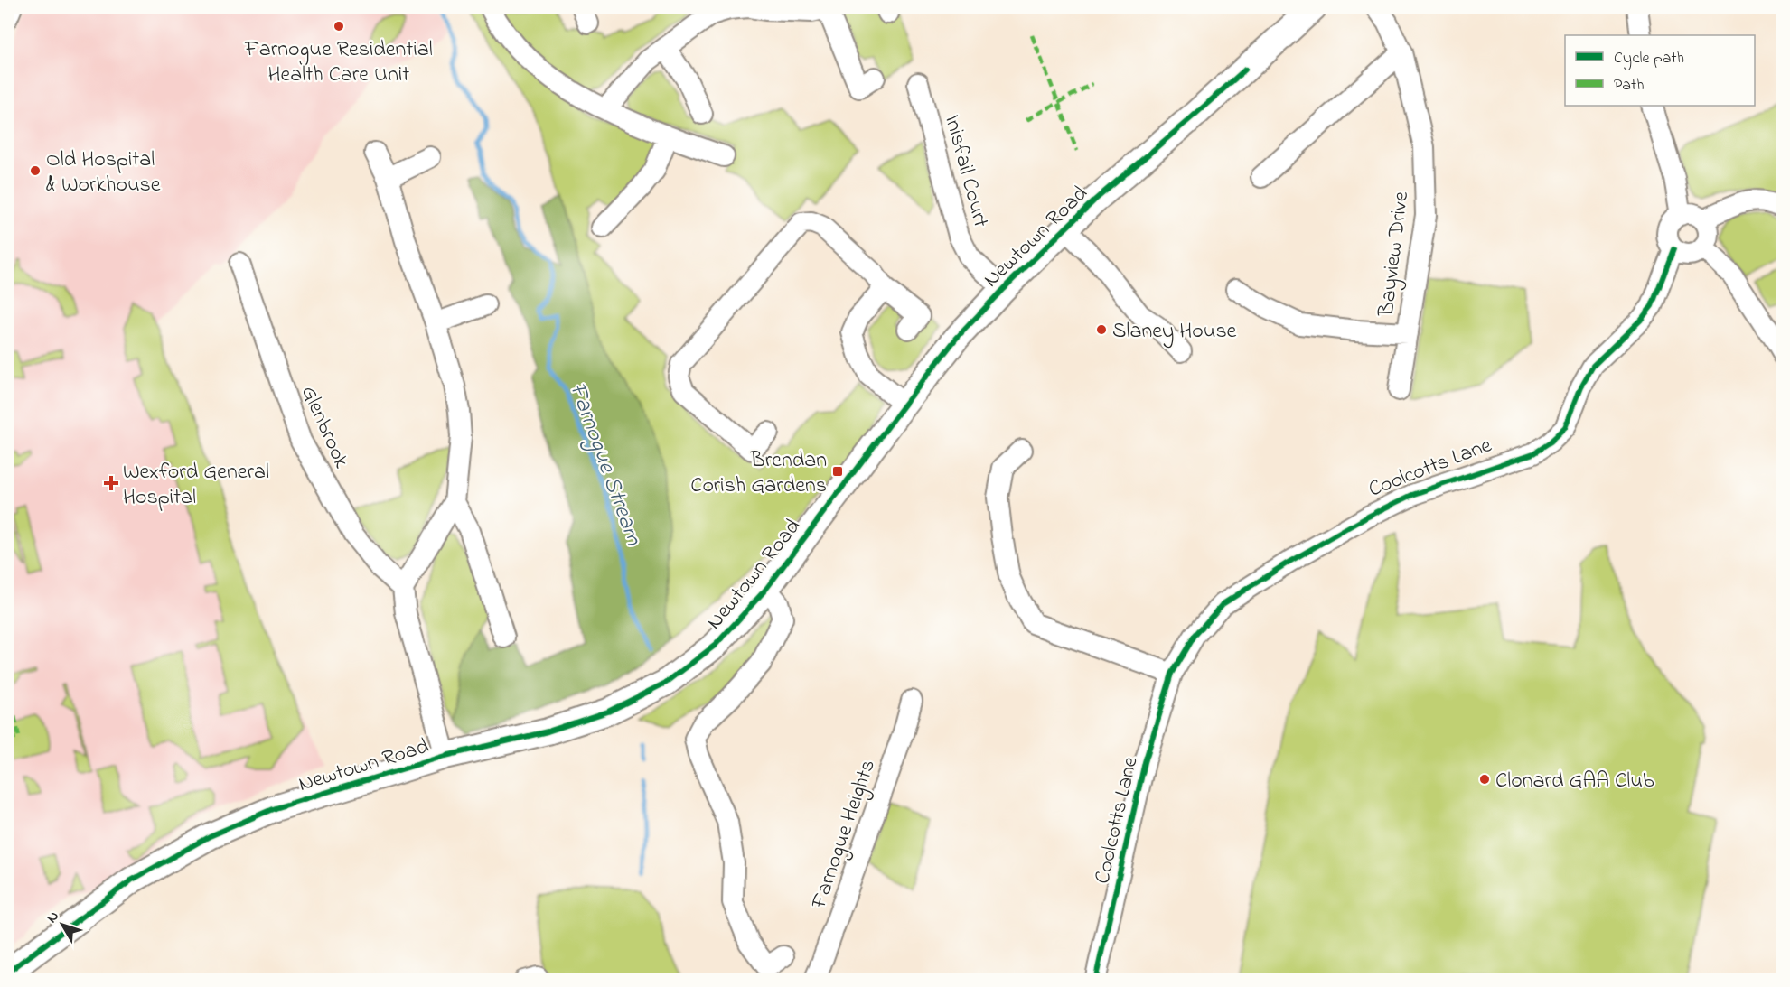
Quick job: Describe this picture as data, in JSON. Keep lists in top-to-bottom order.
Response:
{
  "streets": {
    "main road": ["Newtown Road"],
    "street": [
      "Inisfail Court",
      "Bayview Drive",
      "Glenbrook",
      "Coolcotts Lane",
      "Farnogue Heights"
    ]
  },
  "crossings": [
    ["Inisfail Court", "Newtown Road"]
  ],
  "water": ["Farnogue Stream"],
  "places": {
    "other": [
      "Farnogue Residential Health Care Unit",
      "Old Hospital & Workhouse",
      "Slaney House",
      "Clonard GAA Club"
    ],
    "transit": ["Brendan Corish Gardens"],
    "health": ["Wexford General Hospital"]
  },
  "legend": ["Cycle path", "Path"],
  "north": "top left"
}
